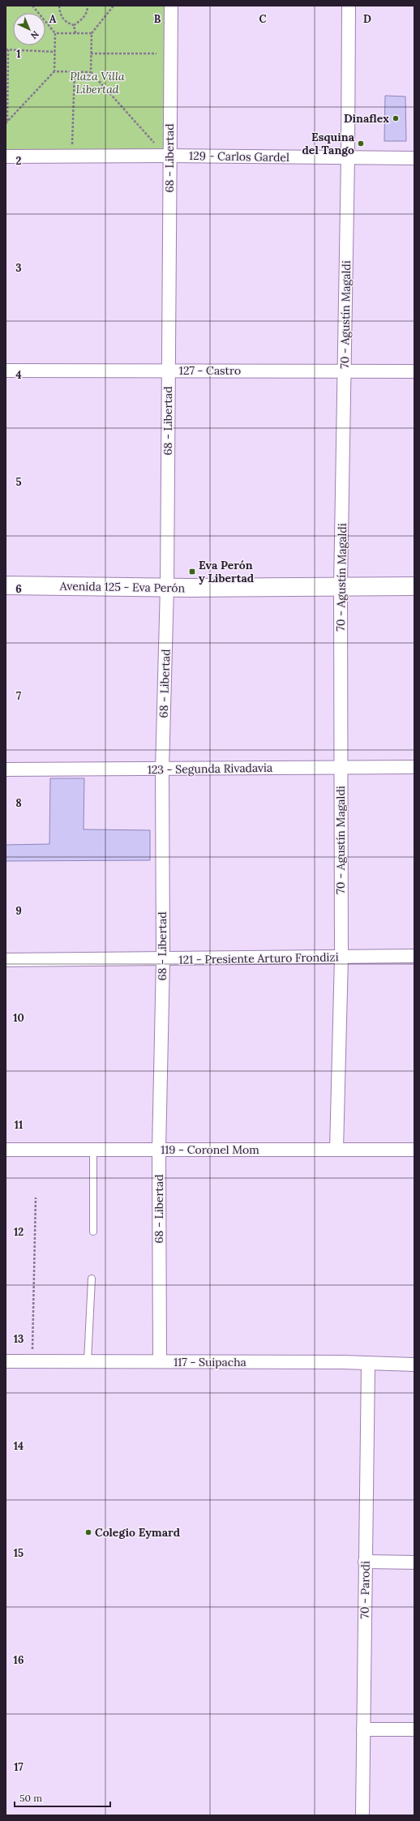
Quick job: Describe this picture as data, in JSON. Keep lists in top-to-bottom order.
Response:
{
  "streets": {
    "main road": ["Avenida 125 - Eva Perón"],
    "street": [
      "129 - Carlos Gardel",
      "68 - Libertad",
      "70 - Agustín Magaldi",
      "127 - Castro",
      "123 - Segunda Rivadavia",
      "121 - Presiente Arturo Frondizi",
      "119 - Coronel Mom",
      "117 - Suipacha",
      "70 - Parodi"
    ]
  },
  "crossings": [
    ["129 - Carlos Gardel", "68 - Libertad"],
    ["129 - Carlos Gardel", "70 - Agustín Magaldi"],
    ["68 - Libertad", "127 - Castro"],
    ["68 - Libertad", "Avenida 125 - Eva Perón"],
    ["68 - Libertad", "123 - Segunda Rivadavia"],
    ["68 - Libertad", "121 - Presiente Arturo Frondizi"],
    ["68 - Libertad", "119 - Coronel Mom"],
    ["68 - Libertad", "117 - Suipacha"],
    ["70 - Agustín Magaldi", "127 - Castro"],
    ["70 - Agustín Magaldi", "Avenida 125 - Eva Perón"],
    ["70 - Agustín Magaldi", "123 - Segunda Rivadavia"],
    ["70 - Agustín Magaldi", "121 - Presiente Arturo Frondizi"],
    ["70 - Agustín Magaldi", "119 - Coronel Mom"],
    ["117 - Suipacha", "70 - Parodi"]
  ],
  "parks": ["Plaza Villa Libertad"],
  "places": {
    "other": ["Dinaflex", "Esquina del Tango", "Colegio Eymard"],
    "transit": ["Eva Perón y Libertad"]
  },
  "scale_bar": "50 m",
  "north": "bottom right",
  "grid": {
    "columns": [
      "A",
      "B",
      "C",
      "D"
    ],
    "rows": [
      "1",
      "2",
      "3",
      "4",
      "5",
      "6",
      "7",
      "8",
      "9",
      "10",
      "11",
      "12",
      "13",
      "14",
      "15",
      "16",
      "17"
    ]
  }
}
